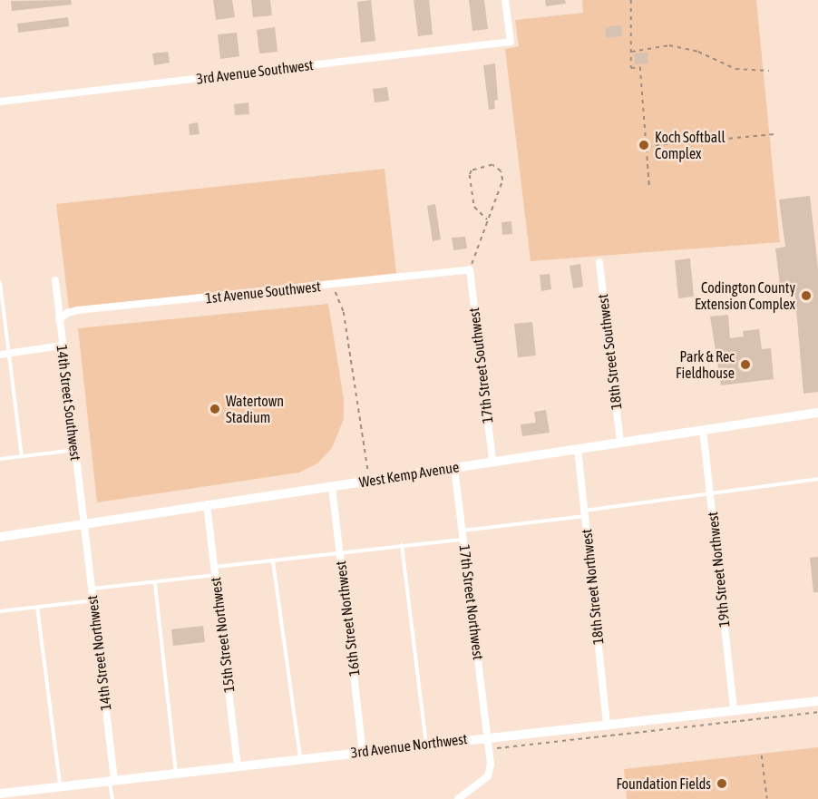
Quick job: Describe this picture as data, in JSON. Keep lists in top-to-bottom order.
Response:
{
  "streets": {
    "street": [
      "3rd Avenue Southwest",
      "1st Avenue Southwest",
      "18th Street Southwest",
      "17th Street Southwest",
      "14th Street Southwest",
      "West Kemp Avenue",
      "19th Street Northwest",
      "18th Street Northwest",
      "17th Street Northwest",
      "16th Street Northwest",
      "15th Street Northwest",
      "14th Street Northwest",
      "3rd Avenue Northwest"
    ]
  },
  "crossings": [
    ["1st Avenue Southwest", "17th Street Southwest"],
    ["1st Avenue Southwest", "14th Street Southwest"],
    ["18th Street Southwest", "West Kemp Avenue"],
    ["17th Street Southwest", "West Kemp Avenue"],
    ["14th Street Southwest", "West Kemp Avenue"],
    ["14th Street Southwest", "14th Street Northwest"],
    ["West Kemp Avenue", "19th Street Northwest"],
    ["West Kemp Avenue", "18th Street Northwest"],
    ["West Kemp Avenue", "17th Street Northwest"],
    ["West Kemp Avenue", "16th Street Northwest"],
    ["West Kemp Avenue", "15th Street Northwest"],
    ["West Kemp Avenue", "14th Street Northwest"],
    ["19th Street Northwest", "3rd Avenue Northwest"],
    ["18th Street Northwest", "3rd Avenue Northwest"],
    ["17th Street Northwest", "3rd Avenue Northwest"],
    ["16th Street Northwest", "3rd Avenue Northwest"],
    ["15th Street Northwest", "3rd Avenue Northwest"],
    ["14th Street Northwest", "3rd Avenue Northwest"]
  ],
  "places": [
    "Koch Softball Complex",
    "Codington County Extension Complex",
    "Park & Rec Fieldhouse",
    "Watertown Stadium",
    "Foundation Fields"
  ]
}
